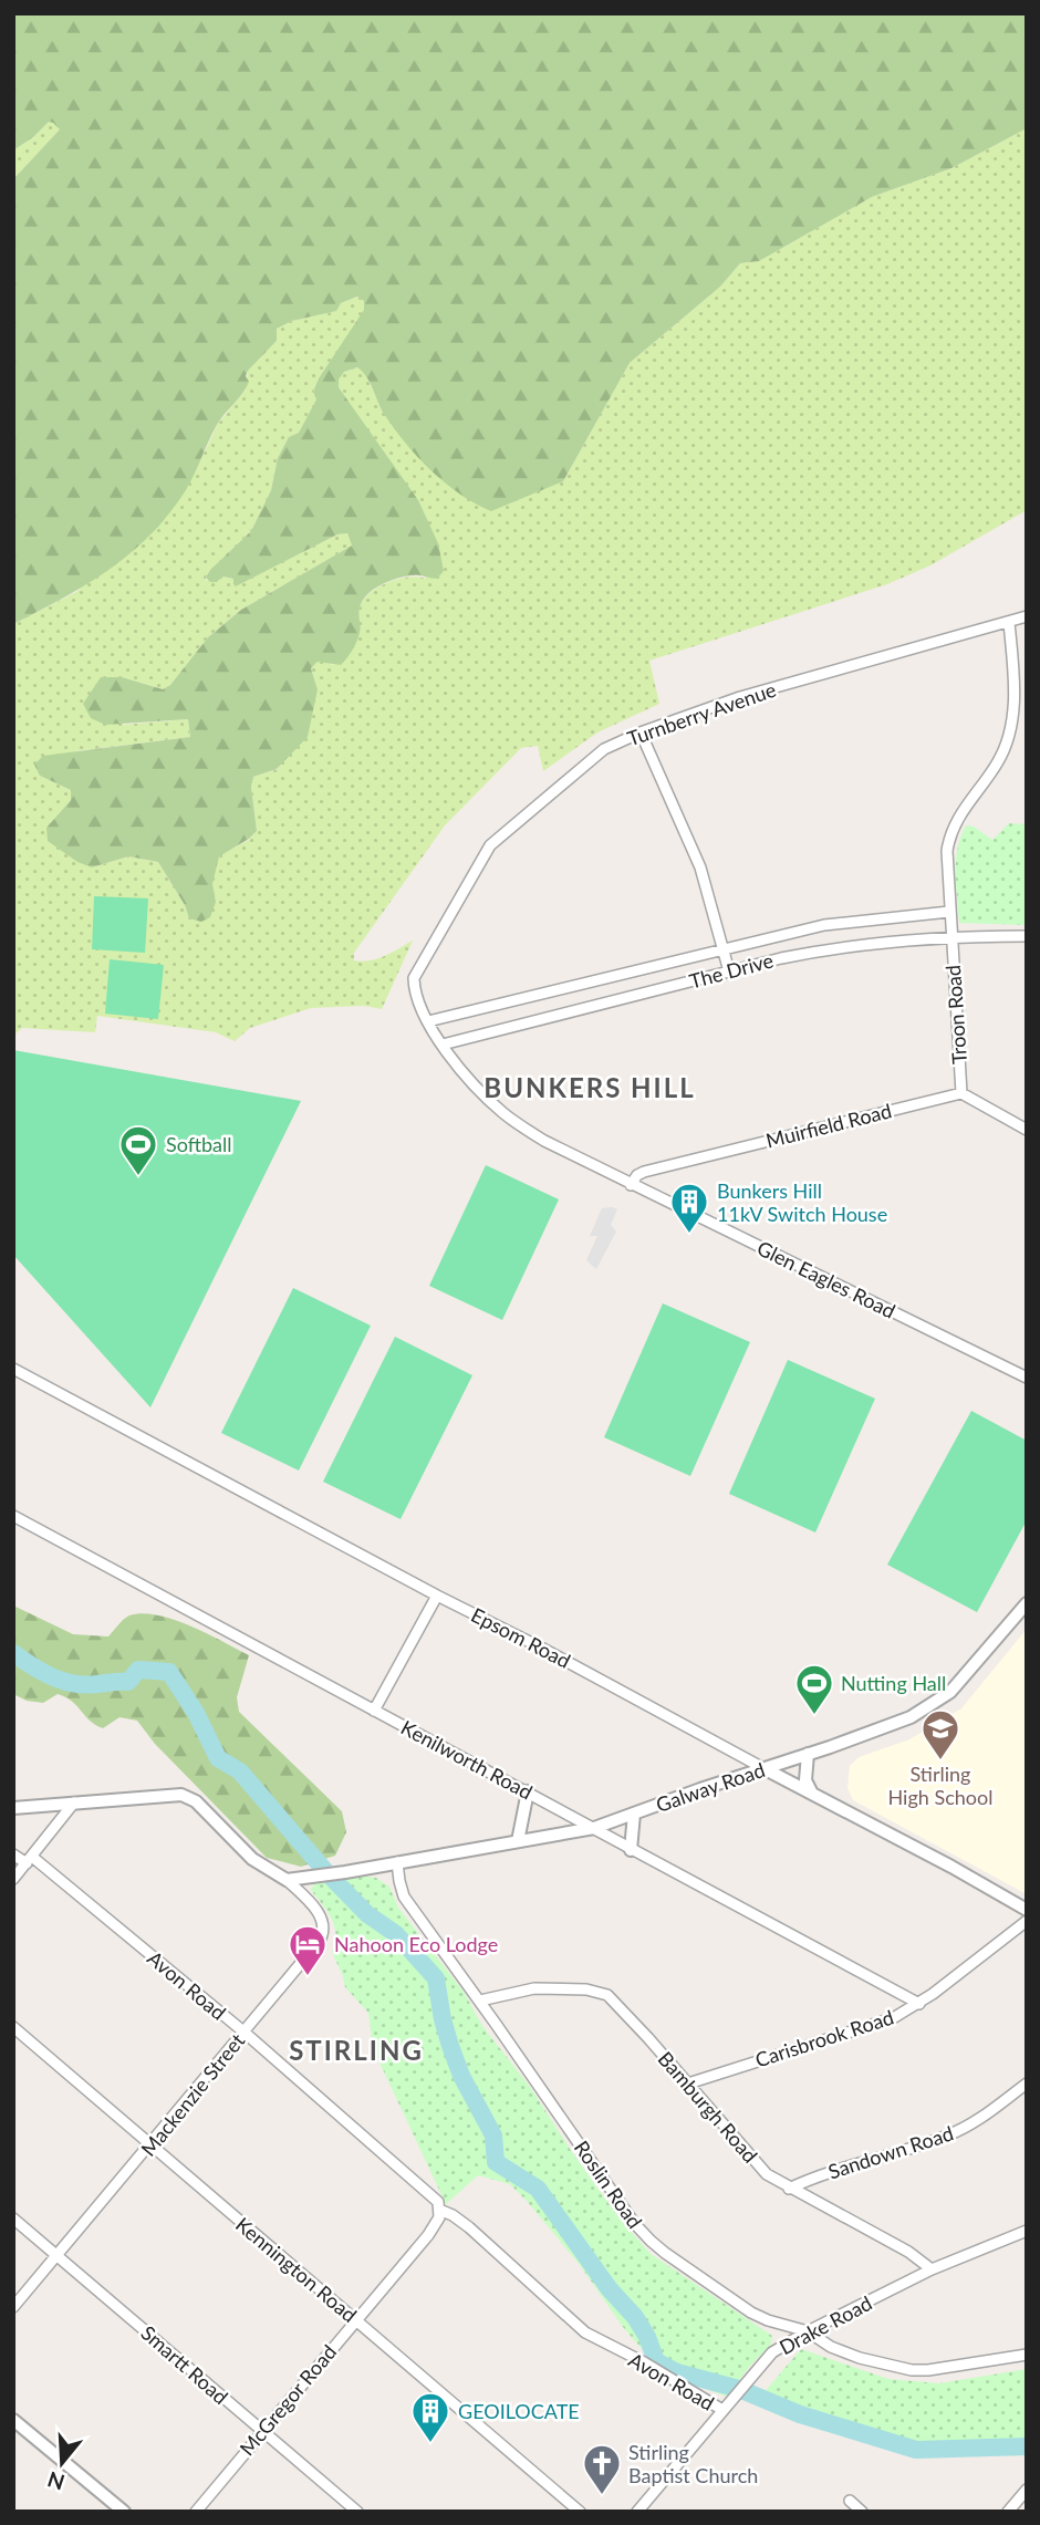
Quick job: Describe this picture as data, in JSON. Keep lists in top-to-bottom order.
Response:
{
  "streets": {
    "street": [
      "Turnberry Avenue",
      "The Drive",
      "Troon Road",
      "Muirfield Road",
      "Glen Eagles Road",
      "Epsom Road",
      "Kenilworth Road",
      "Galway Road",
      "Avon Road",
      "Carisbrook Road",
      "Mackenzie Street",
      "Bamburgh Road",
      "Sandown Road",
      "Roslin Road",
      "Kennington Road",
      "Drake Road",
      "Smartt Road",
      "McGregor Road"
    ]
  },
  "crossings": [
    ["Turnberry Avenue", "The Drive"],
    ["Turnberry Avenue", "Troon Road"],
    ["Turnberry Avenue", "Glen Eagles Road"],
    ["The Drive", "Troon Road"],
    ["The Drive", "Glen Eagles Road"],
    ["Troon Road", "Muirfield Road"],
    ["Muirfield Road", "Glen Eagles Road"],
    ["Epsom Road", "Galway Road"],
    ["Kenilworth Road", "Galway Road"],
    ["Kenilworth Road", "Carisbrook Road"],
    ["Galway Road", "Mackenzie Street"],
    ["Galway Road", "Roslin Road"],
    ["Avon Road", "Mackenzie Street"],
    ["Avon Road", "Drake Road"],
    ["Avon Road", "McGregor Road"],
    ["Carisbrook Road", "Bamburgh Road"],
    ["Mackenzie Street", "Kennington Road"],
    ["Mackenzie Street", "Smartt Road"],
    ["Bamburgh Road", "Sandown Road"],
    ["Bamburgh Road", "Roslin Road"],
    ["Bamburgh Road", "Drake Road"],
    ["Roslin Road", "Drake Road"],
    ["Kennington Road", "McGregor Road"],
    ["Smartt Road", "McGregor Road"]
  ],
  "districts": ["BUNKERS HILL", "STIRLING"],
  "places": {
    "sports": ["Softball", "Nutting Hall"],
    "building": ["Bunkers Hill 11kV Switch House", "GEOILOCATE"],
    "school or university": ["Stirling High School"],
    "hotel": ["Nahoon Eco Lodge"],
    "church": ["Stirling Baptist Church"]
  },
  "north": "bottom"
}
